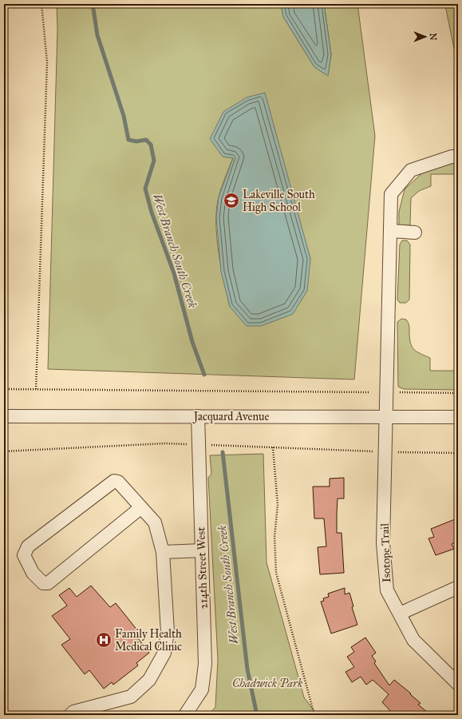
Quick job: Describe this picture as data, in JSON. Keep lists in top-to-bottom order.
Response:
{
  "streets": {
    "street": ["Jacquard Avenue", "Isotope Trail", "214th Street West"]
  },
  "crossings": [
    ["Jacquard Avenue", "Isotope Trail"],
    ["Jacquard Avenue", "214th Street West"]
  ],
  "water": ["West Branch South Creek"],
  "parks": ["Chadwick Park"],
  "places": {
    "school or university": ["Lakeville South High School"],
    "hospital": ["Family Health Medical Clinic"]
  },
  "north": "right"
}
